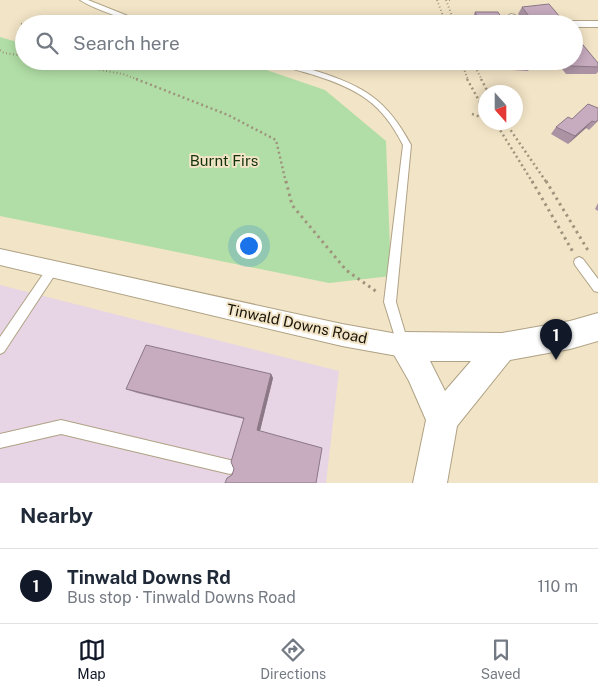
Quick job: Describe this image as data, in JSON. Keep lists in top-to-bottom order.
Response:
{
  "streets": {
    "street": ["Tinwald Downs Road"]
  },
  "parks": ["Burnt Firs"],
  "north": "bottom",
  "page": {
    "search": "Search here",
    "pins": "1",
    "heading": "Nearby",
    "list": [
      {
        "mark": "1",
        "name": "Tinwald Downs Rd",
        "note": "Bus stop · Tinwald Downs Road",
        "value": "110 m"
      }
    ],
    "nav": ["Map", "Directions", "Saved"]
  }
}
